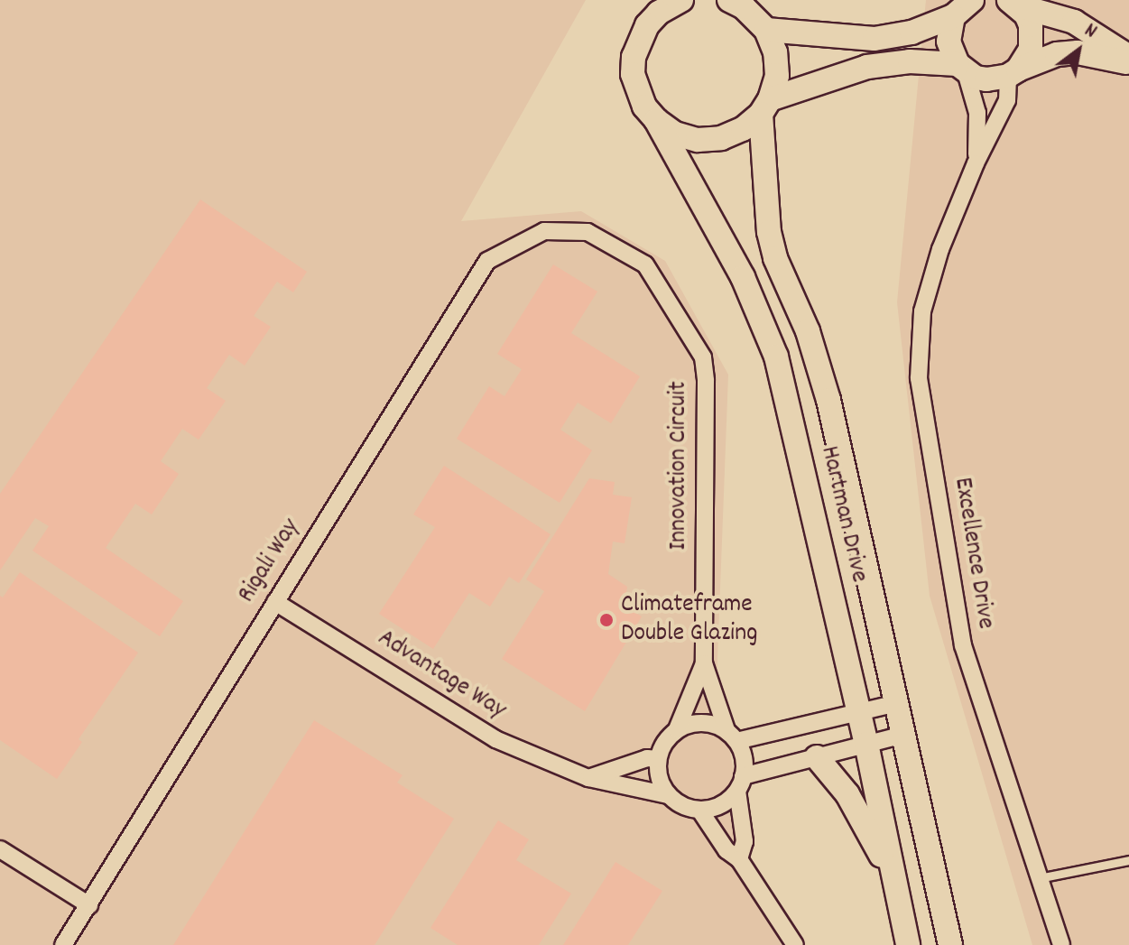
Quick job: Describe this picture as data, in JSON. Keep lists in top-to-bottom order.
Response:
{
  "streets": {
    "main road": ["Hartman Drive"],
    "street": [
      "Innovation Circuit",
      "Excellence Drive",
      "Rigali Way",
      "Advantage Way"
    ]
  },
  "crossings": [
    ["Innovation Circuit", "Rigali Way"],
    ["Innovation Circuit", "Advantage Way"],
    ["Rigali Way", "Advantage Way"]
  ],
  "places": ["Climateframe Double Glazing"],
  "north": "top right"
}
